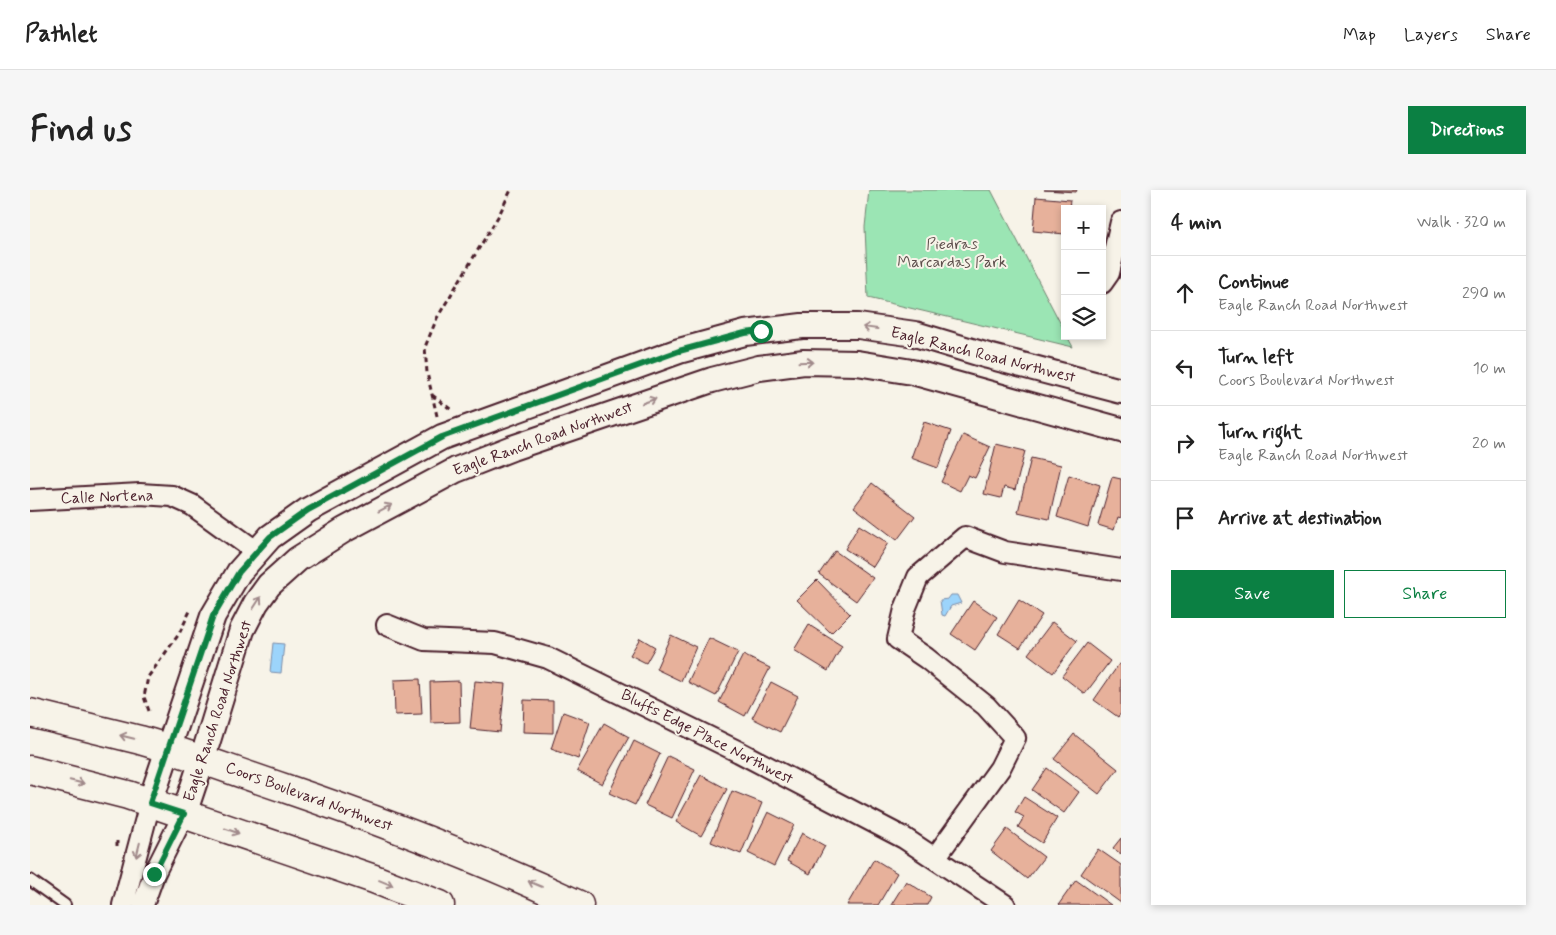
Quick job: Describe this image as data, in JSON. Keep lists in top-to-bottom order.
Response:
{
  "streets": {
    "main road": ["Coors Boulevard Northwest"],
    "street": ["Eagle Ranch Road Northwest", "Calle Nortena", "Bluffs Edge Place Northwest"]
  },
  "crossings": [
    ["Eagle Ranch Road Northwest", "Calle Nortena"],
    ["Eagle Ranch Road Northwest", "Coors Boulevard Northwest"]
  ],
  "parks": ["Piedras Marcardas Park"],
  "page": {
    "header": "Pathlet",
    "nav": ["Map", "Layers", "Share"],
    "buttons": [
      "Directions",
      ["Save", "Share"]
    ],
    "title": "Find us",
    "heading": ["4 min", "Walk · 320 m"],
    "map_buttons": ["+", "−"],
    "list": [
      ["Continue", "Eagle Ranch Road Northwest", "290 m"],
      ["Turn left", "Coors Boulevard Northwest", "10 m"],
      ["Turn right", "Eagle Ranch Road Northwest", "20 m"],
      "Arrive at destination"
    ]
  }
}
